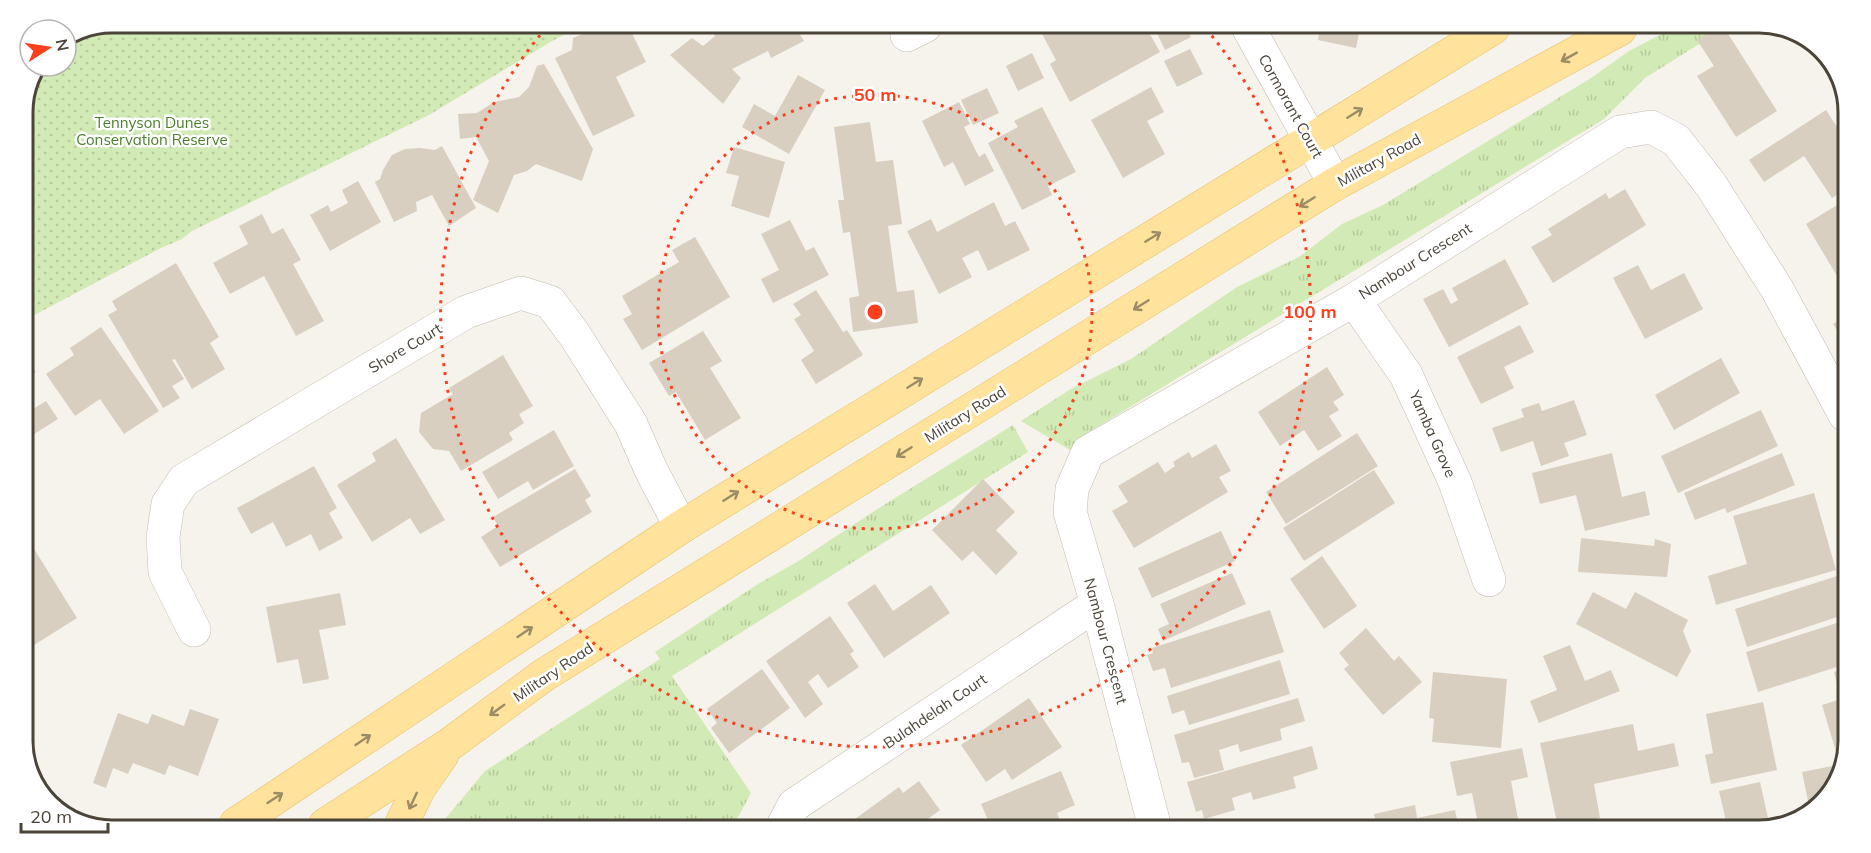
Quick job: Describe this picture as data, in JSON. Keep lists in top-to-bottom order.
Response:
{
  "streets": {
    "main road": ["Military Road"],
    "street": [
      "Cormorant Court",
      "Nambour Crescent",
      "Shore Court",
      "Yamba Grove",
      "Bulahdelah Court"
    ]
  },
  "crossings": [
    ["Cormorant Court", "Military Road"],
    ["Nambour Crescent", "Yamba Grove"],
    ["Nambour Crescent", "Bulahdelah Court"]
  ],
  "parks": ["Tennyson Dunes Conservation Reserve"],
  "scale_bar": "20 m",
  "north": "right",
  "rings": ["50 m", "100 m"]
}
